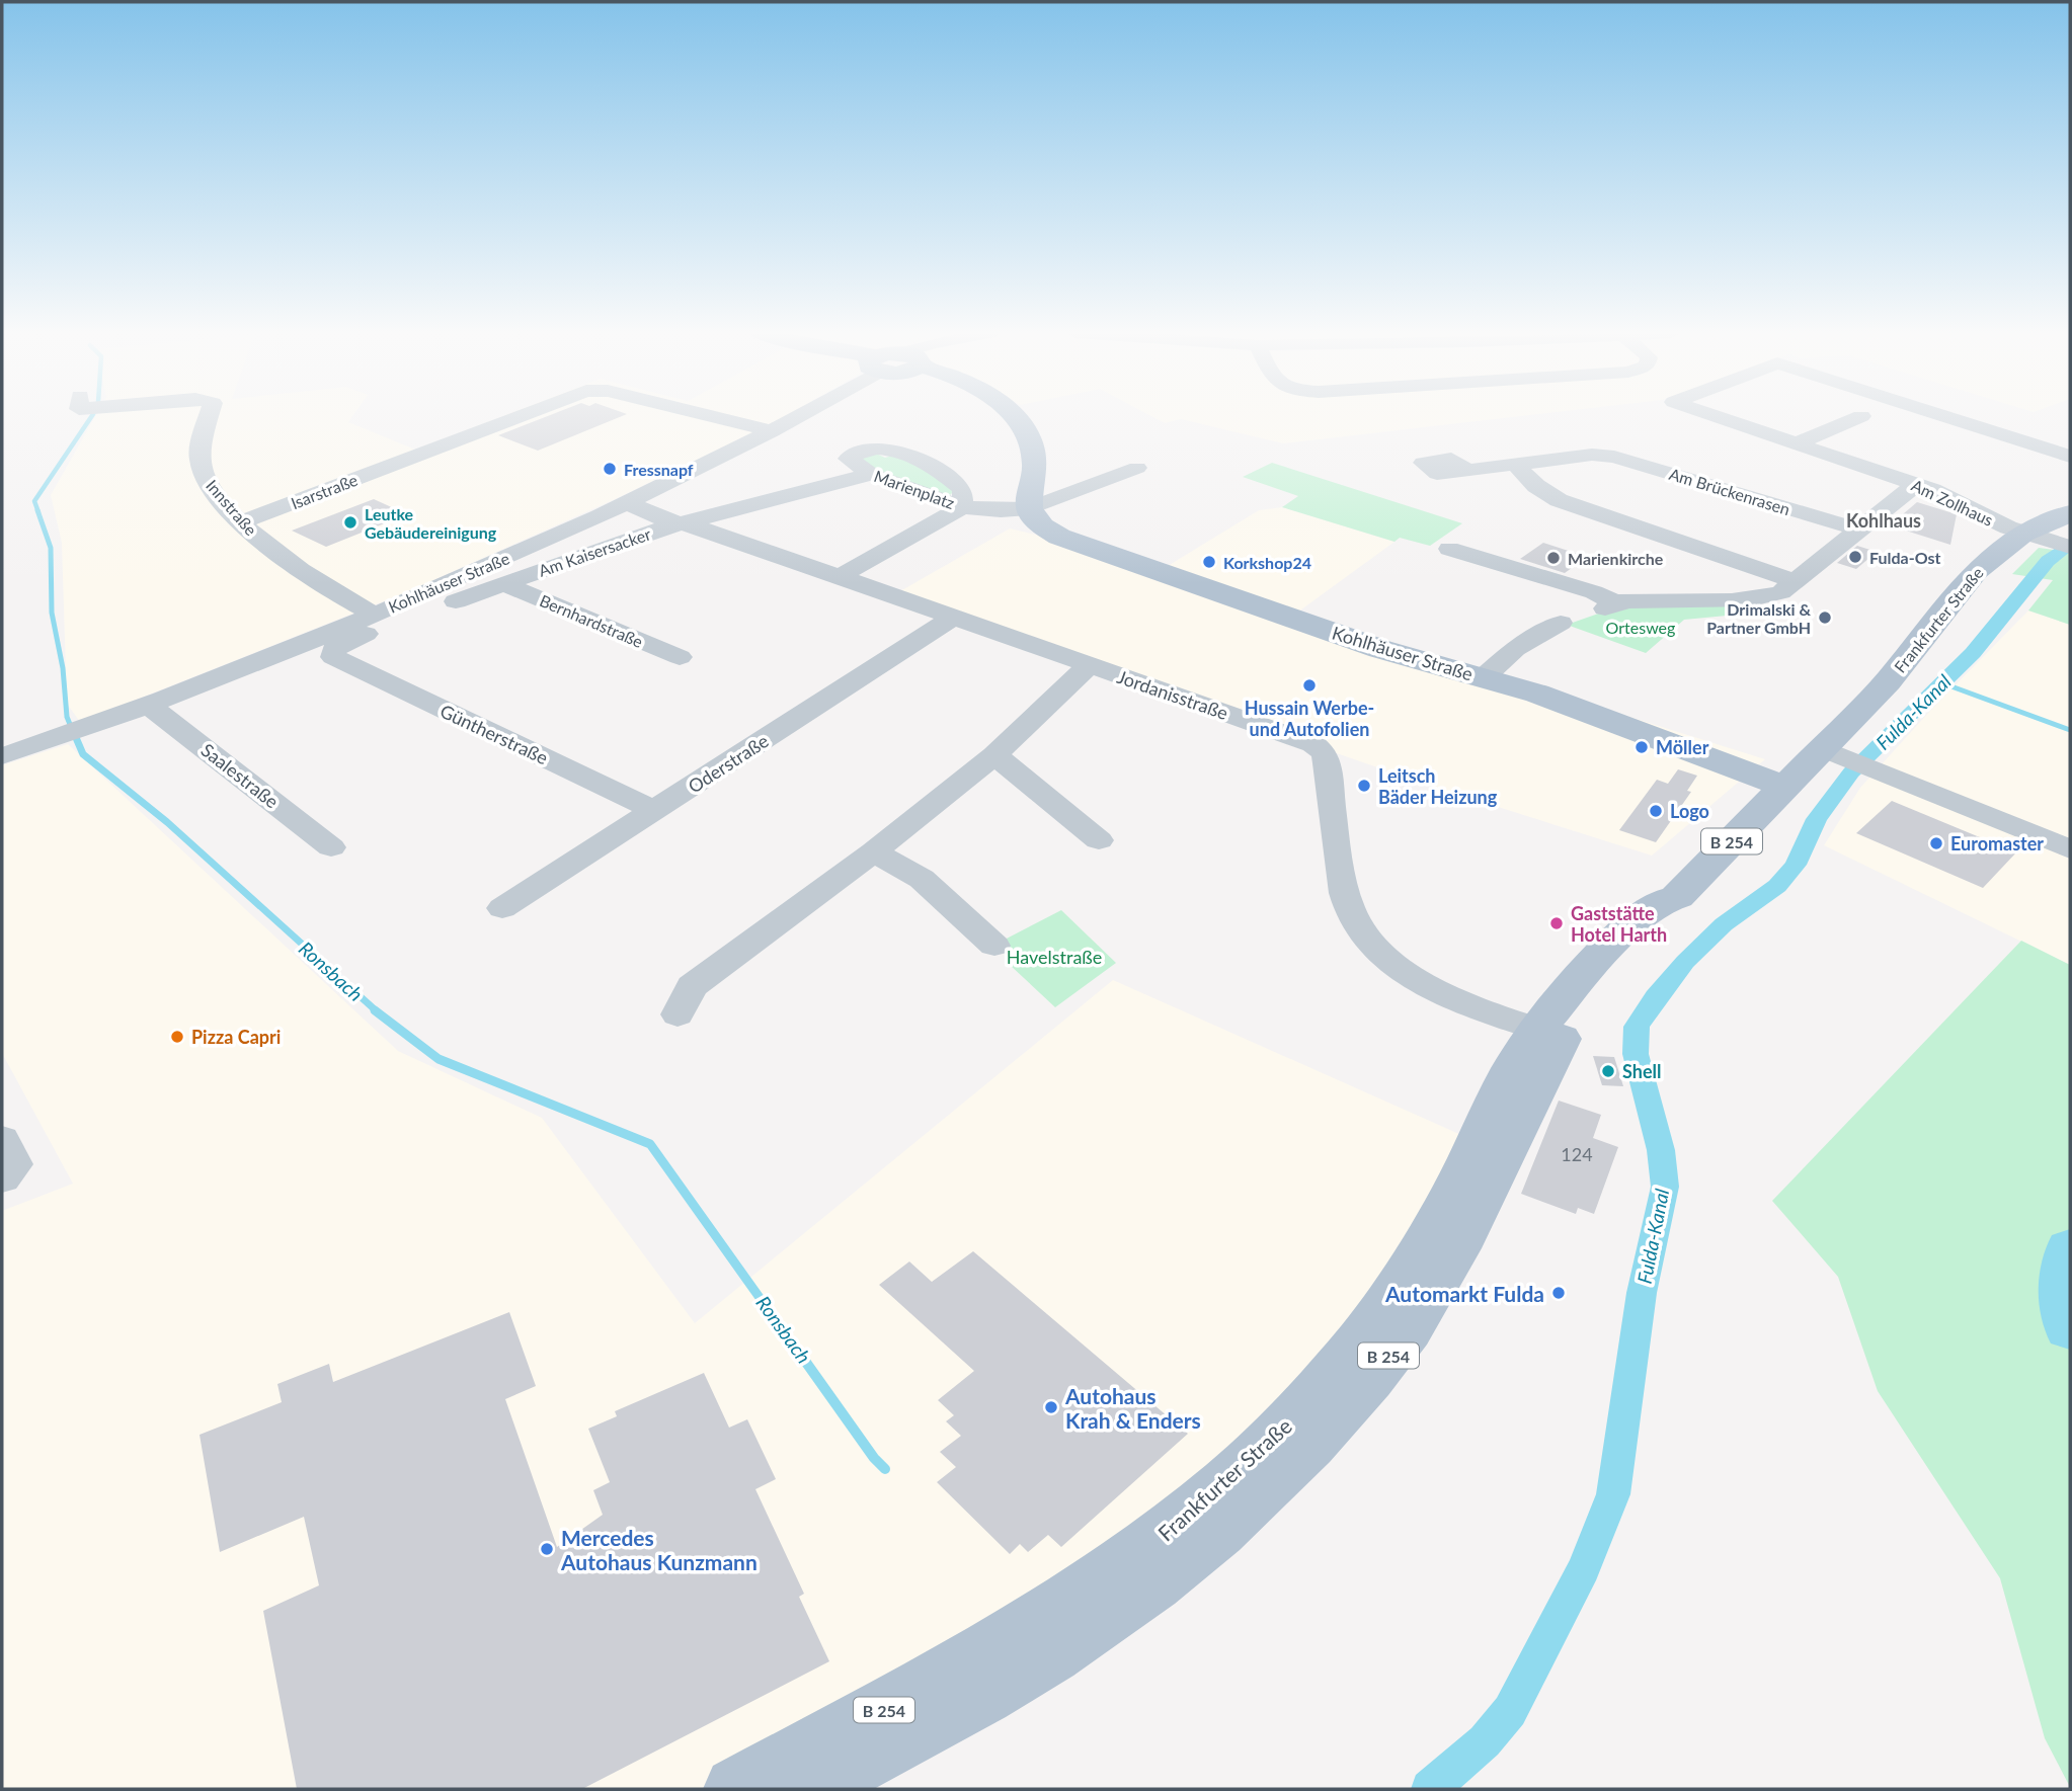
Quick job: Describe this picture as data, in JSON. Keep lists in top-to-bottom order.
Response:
{
  "streets": {
    "main road": ["Kohlhäuser Straße", "Frankfurter Straße", "B 254"],
    "street": [
      "Marienplatz",
      "Isarstraße",
      "Am Brückenrasen",
      "Am Zollhaus",
      "Innstraße",
      "Am Kaisersacker",
      "Bernhardstraße",
      "Jordanisstraße",
      "Güntherstraße",
      "Oderstraße",
      "Saalestraße"
    ]
  },
  "crossings": [
    ["Marienplatz", "Am Kaisersacker"],
    ["Marienplatz", "Kohlhäuser Straße"],
    ["Isarstraße", "Innstraße"],
    ["Isarstraße", "Kohlhäuser Straße"],
    ["Am Zollhaus", "Frankfurter Straße"],
    ["Innstraße", "Kohlhäuser Straße"],
    ["Am Kaisersacker", "Bernhardstraße"],
    ["Am Kaisersacker", "Jordanisstraße"],
    ["Am Kaisersacker", "Güntherstraße"],
    ["Kohlhäuser Straße", "Frankfurter Straße"],
    ["Kohlhäuser Straße", "Jordanisstraße"],
    ["Kohlhäuser Straße", "Saalestraße"],
    ["Frankfurter Straße", "Jordanisstraße"],
    ["Jordanisstraße", "Oderstraße"],
    ["Güntherstraße", "Oderstraße"]
  ],
  "districts": ["Kohlhaus"],
  "water": ["Fulda-Kanal", "Ronsbach"],
  "parks": ["Ortesweg", "Havelstraße"],
  "places": [
    "Fressnapf",
    "Leutke Gebäudereinigung",
    "Fulda-Ost",
    "Marienkirche",
    "Korkshop24",
    "Drimalski & Partner GmbH",
    "Hussain Werbe- und Autofolien",
    "Möller",
    "Leitsch Bäder Heizung",
    "Logo",
    "Euromaster",
    "Gaststätte Hotel Harth",
    "Pizza Capri",
    "Shell",
    "Automarkt Fulda",
    "Autohaus Krah & Enders",
    "Mercedes Autohaus Kunzmann"
  ],
  "house_numbers": ["124"]
}
